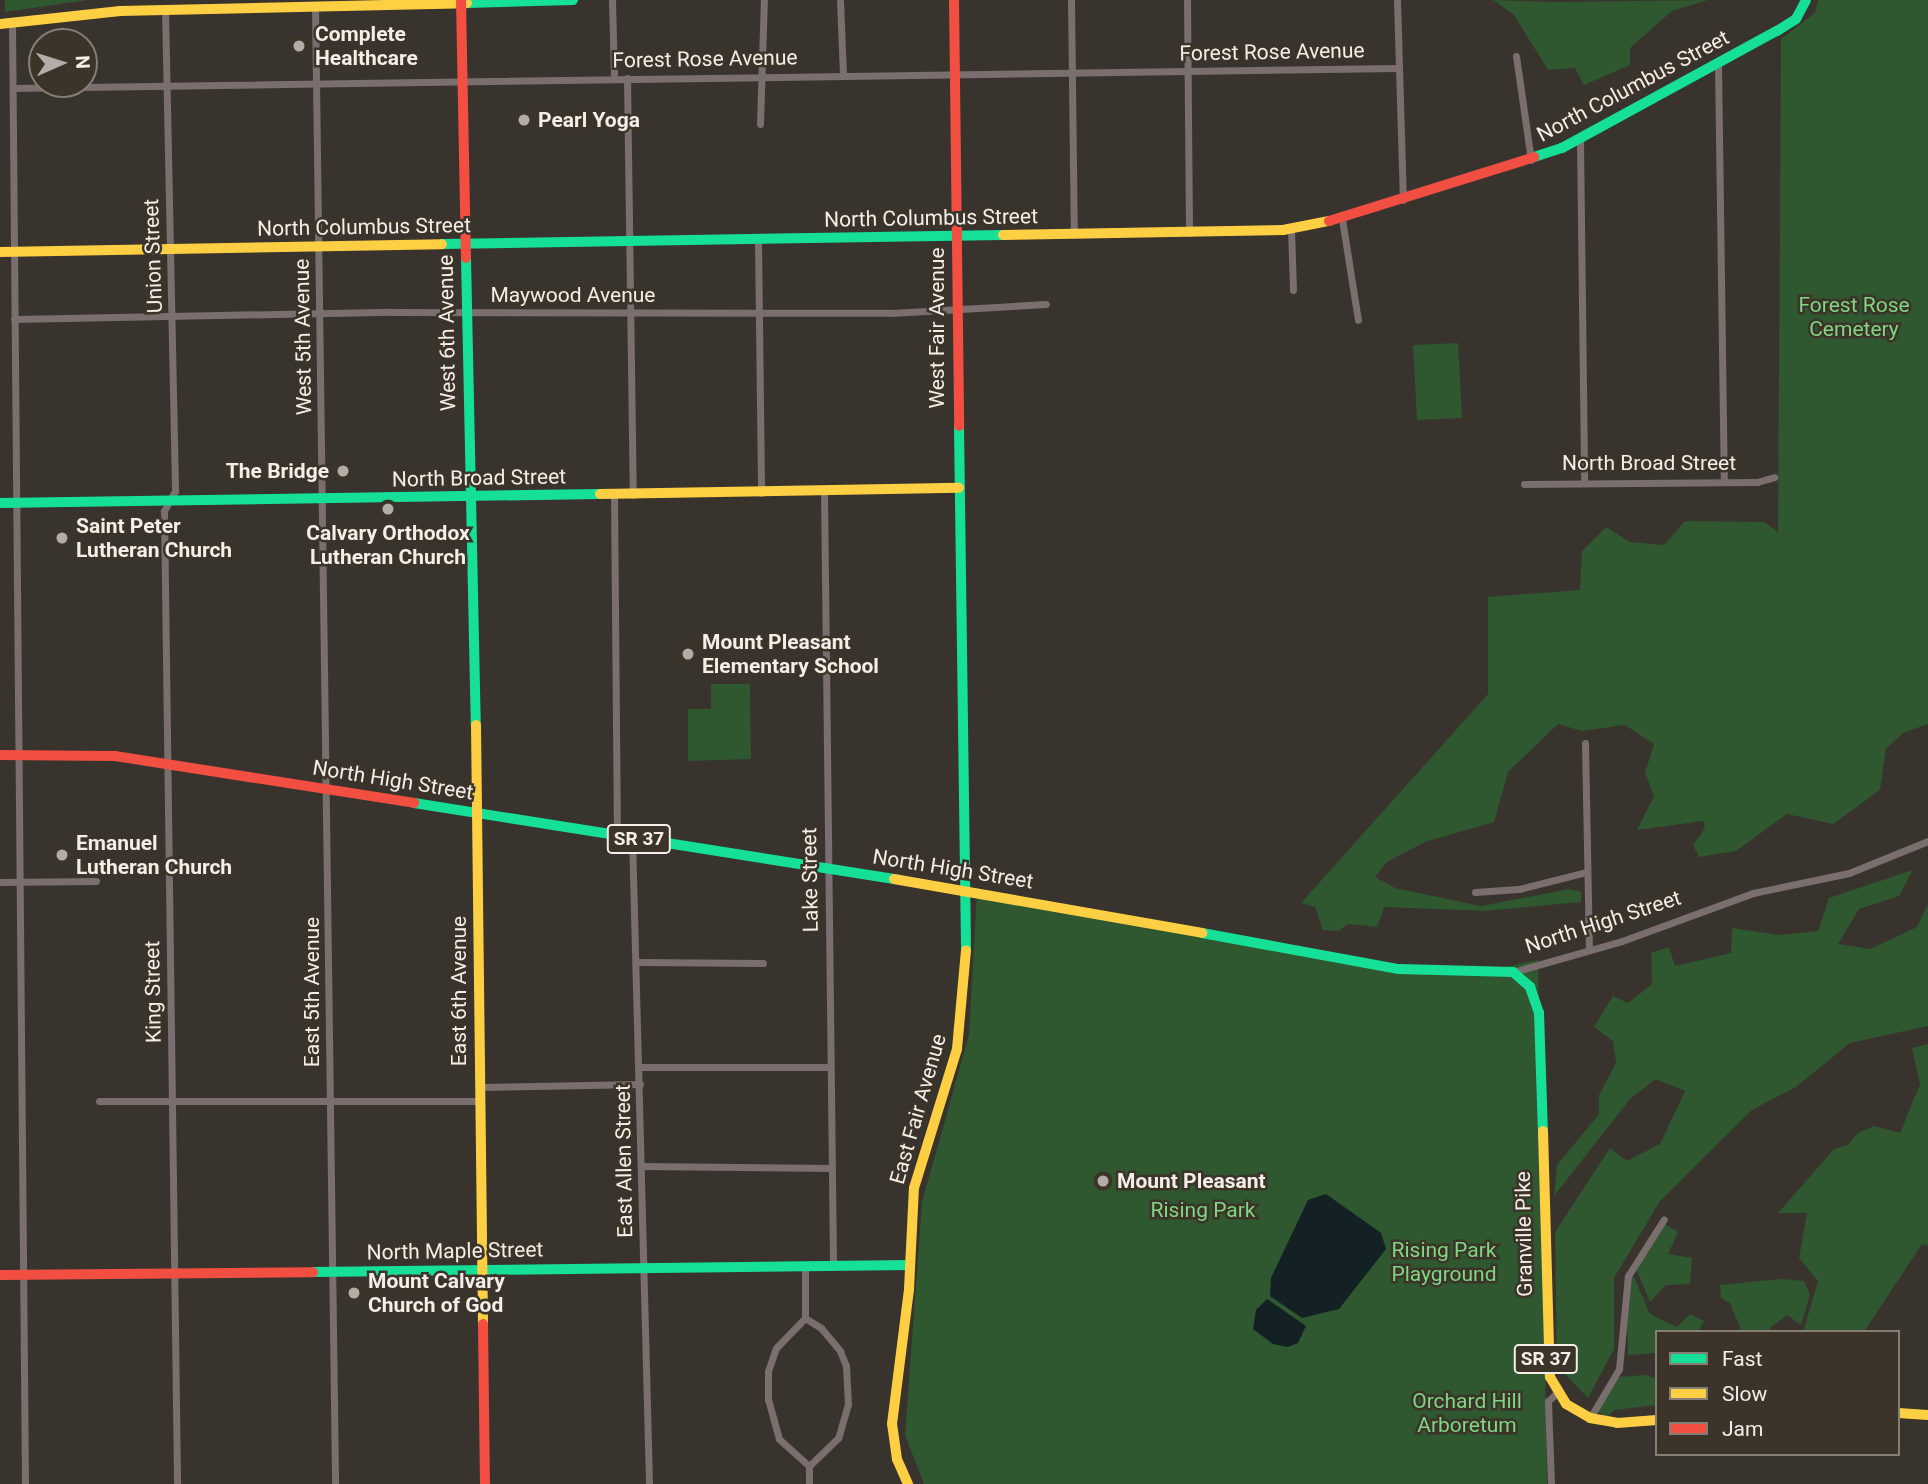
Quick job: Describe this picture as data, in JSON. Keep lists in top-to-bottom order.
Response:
{
  "streets": {
    "main road": [
      "North Columbus Street",
      "West Fair Avenue",
      "West 6th Avenue",
      "North Broad Street",
      "North High Street",
      "SR 37",
      "East 6th Avenue",
      "East Fair Avenue",
      "Granville Pike",
      "North Maple Street"
    ],
    "street": [
      "Forest Rose Avenue",
      "Union Street",
      "Maywood Avenue",
      "West 5th Avenue",
      "Lake Street",
      "King Street",
      "East 5th Avenue",
      "East Allen Street"
    ]
  },
  "crossings": [
    ["Forest Rose Avenue", "Union Street"],
    ["Forest Rose Avenue", "West Fair Avenue"],
    ["Forest Rose Avenue", "West 6th Avenue"],
    ["Forest Rose Avenue", "West 5th Avenue"],
    ["North Columbus Street", "Union Street"],
    ["North Columbus Street", "West Fair Avenue"],
    ["North Columbus Street", "West 6th Avenue"],
    ["North Columbus Street", "West 5th Avenue"],
    ["Union Street", "Maywood Avenue"],
    ["Union Street", "North Broad Street"],
    ["Union Street", "King Street"],
    ["Maywood Avenue", "West Fair Avenue"],
    ["Maywood Avenue", "West 6th Avenue"],
    ["Maywood Avenue", "West 5th Avenue"],
    ["West Fair Avenue", "North Broad Street"],
    ["West Fair Avenue", "East Fair Avenue"],
    ["West 6th Avenue", "North Broad Street"],
    ["West 6th Avenue", "East 6th Avenue"],
    ["West 5th Avenue", "North Broad Street"],
    ["West 5th Avenue", "East 5th Avenue"],
    ["North Broad Street", "Lake Street"],
    ["North Broad Street", "East 6th Avenue"],
    ["North Broad Street", "King Street"],
    ["North Broad Street", "East 5th Avenue"],
    ["North Broad Street", "East Fair Avenue"],
    ["North High Street", "Lake Street"],
    ["North High Street", "East 6th Avenue"],
    ["North High Street", "King Street"],
    ["North High Street", "East 5th Avenue"],
    ["North High Street", "East Fair Avenue"],
    ["North High Street", "East Allen Street"],
    ["North High Street", "Granville Pike"],
    ["SR 37", "Granville Pike"],
    ["Lake Street", "North Maple Street"],
    ["East 6th Avenue", "North Maple Street"],
    ["King Street", "North Maple Street"],
    ["East 5th Avenue", "North Maple Street"],
    ["East Fair Avenue", "North Maple Street"],
    ["East Allen Street", "North Maple Street"]
  ],
  "parks": [
    "Forest Rose Cemetery",
    "Rising Park",
    "Rising Park Playground",
    "Orchard Hill Arboretum"
  ],
  "places": [
    "Complete Healthcare",
    "Pearl Yoga",
    "The Bridge",
    "Calvary Orthodox Lutheran Church",
    "Saint Peter Lutheran Church",
    "Mount Pleasant Elementary School",
    "Emanuel Lutheran Church",
    "Mount Pleasant",
    "Mount Calvary Church of God"
  ],
  "legend": ["Fast", "Slow", "Jam"],
  "north": "right"
}
